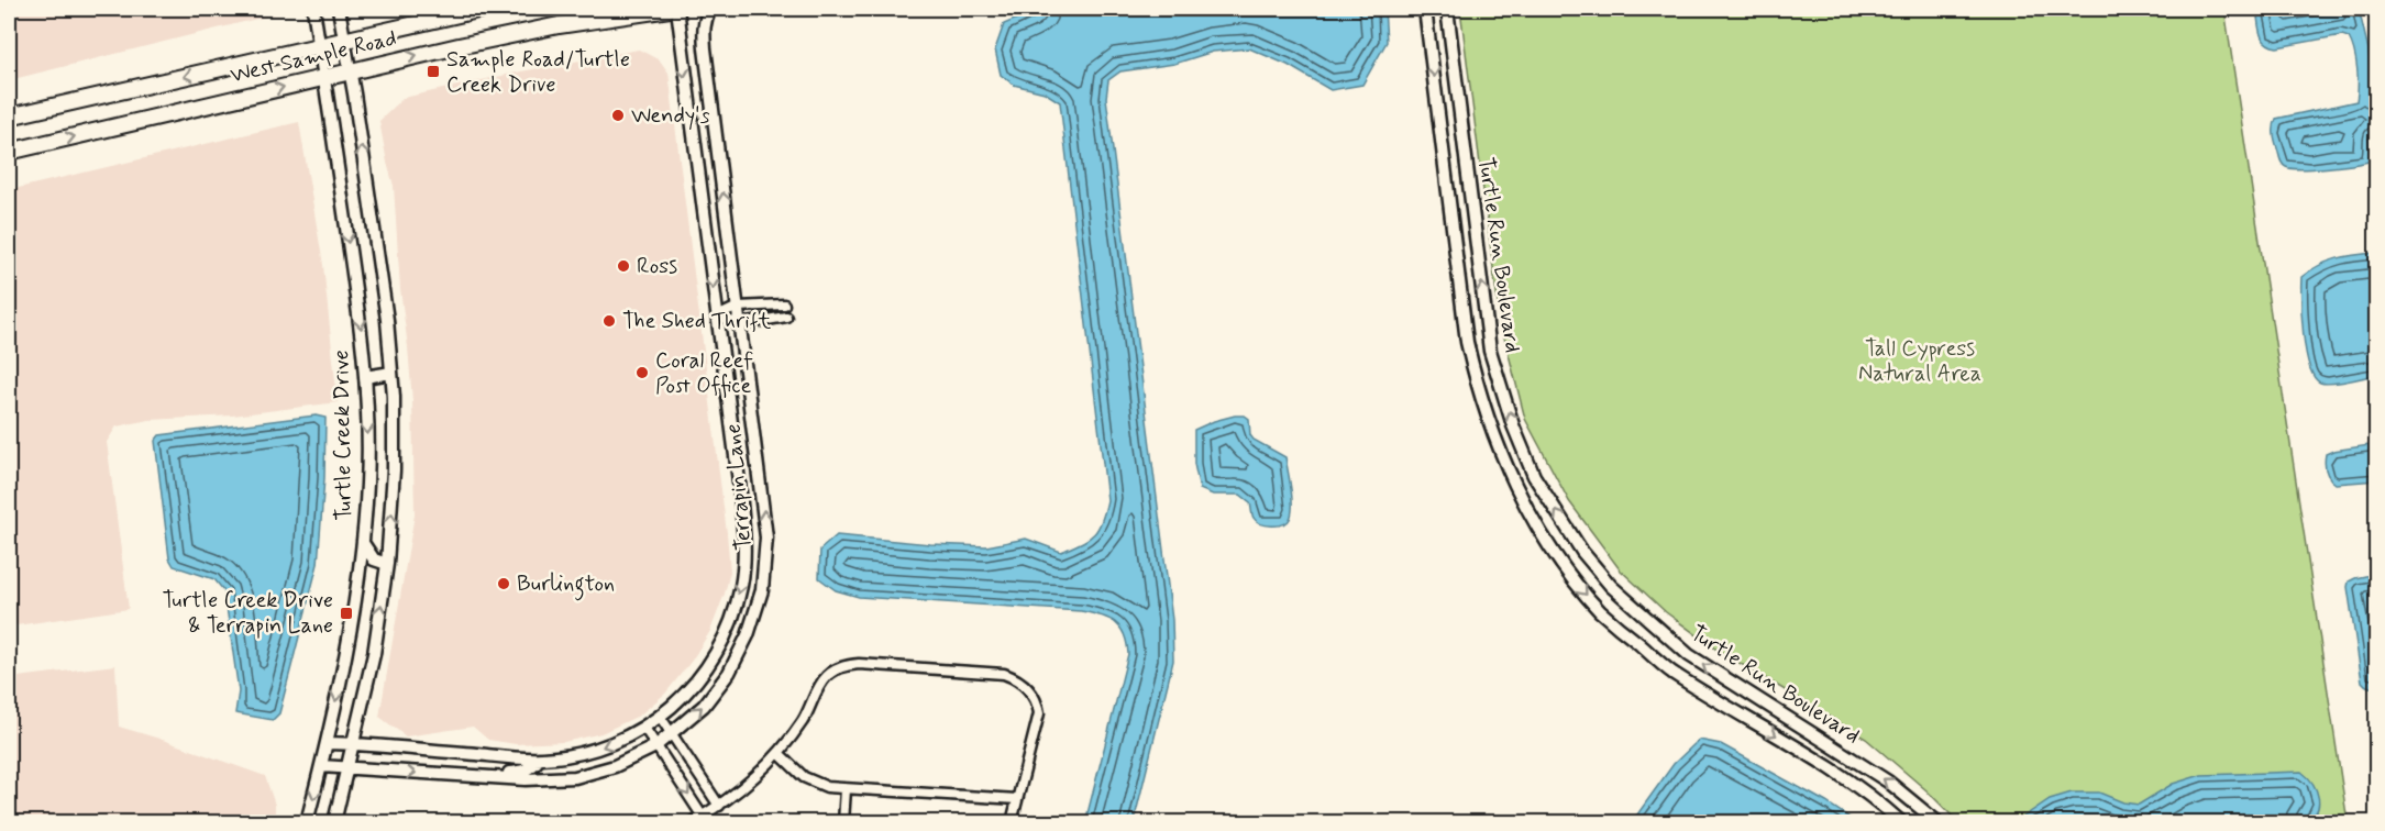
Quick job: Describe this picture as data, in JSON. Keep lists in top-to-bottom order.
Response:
{
  "streets": {
    "main road": ["West Sample Road"],
    "street": ["Turtle Run Boulevard", "Turtle Creek Drive", "Terrapin Lane"]
  },
  "crossings": [
    ["West Sample Road", "Turtle Creek Drive"],
    ["Turtle Creek Drive", "Terrapin Lane"]
  ],
  "parks": ["Tall Cypress Natural Area"],
  "places": {
    "transit": ["Sample Road/Turtle Creek Drive", "Turtle Creek Drive & Terrapin Lane"],
    "other": [
      "Wendy's",
      "Ross",
      "The Shed Thrift",
      "Coral Reef Post Office",
      "Burlington"
    ]
  }
}
